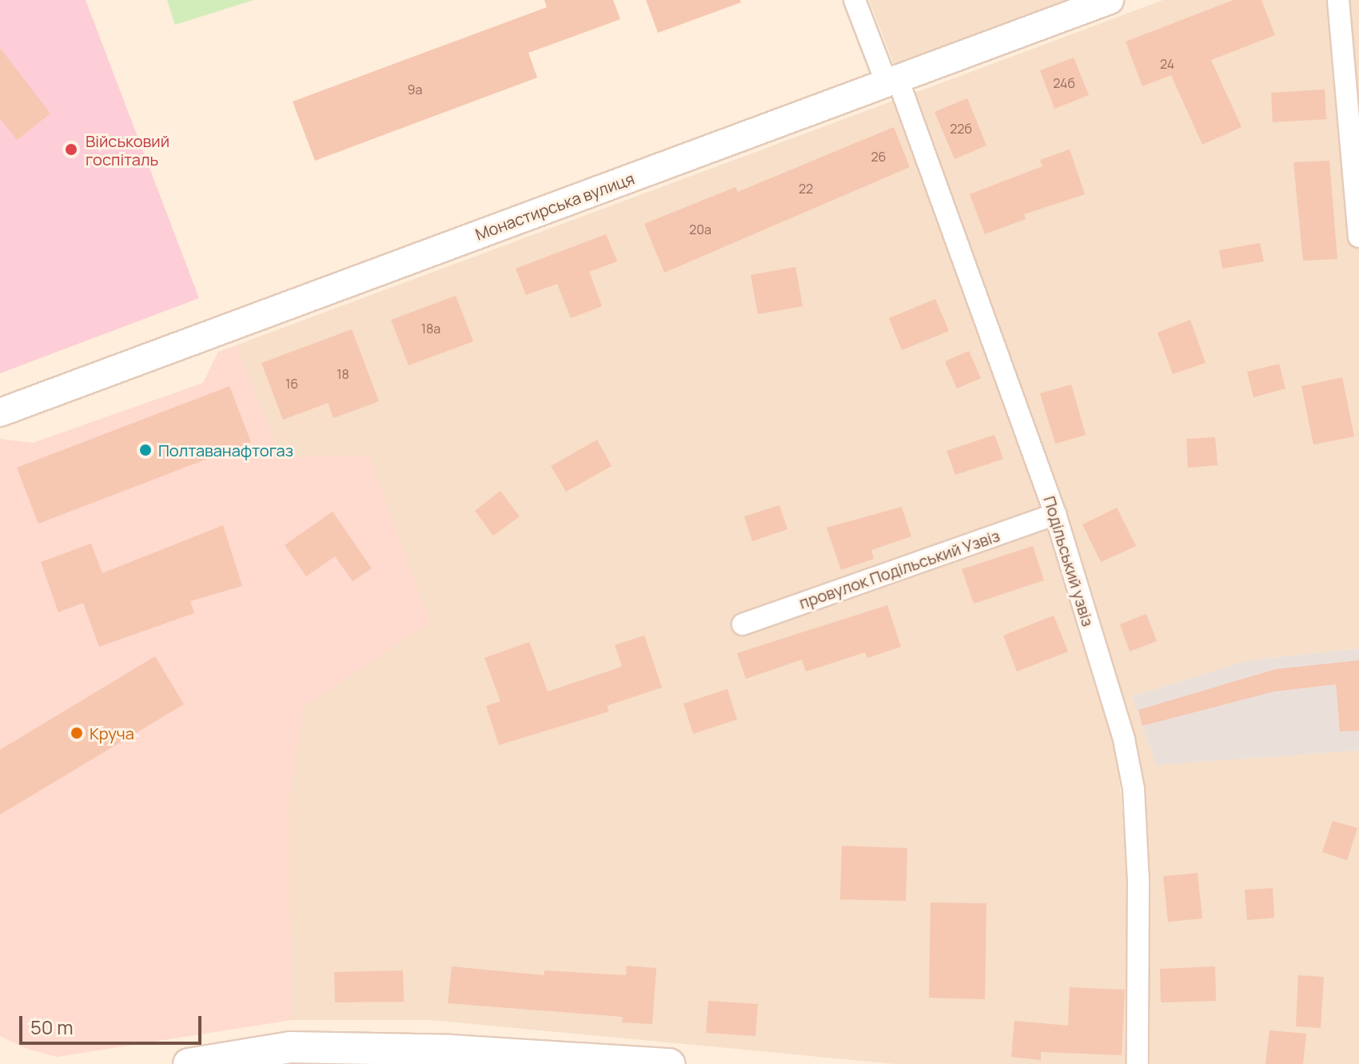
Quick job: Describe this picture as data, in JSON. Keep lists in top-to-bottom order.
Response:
{
  "streets": {
    "street": ["Монастирська вулиця", "Подільський узвіз", "провулок Подільський Узвіз"]
  },
  "crossings": [
    ["Монастирська вулиця", "Подільський узвіз"],
    ["Подільський узвіз", "провулок Подільський Узвіз"]
  ],
  "places": ["Військовий госпіталь", "Полтаванафтогаз", "Круча"],
  "house_numbers": [
    "24",
    "24б",
    "9а",
    "22б",
    "26",
    "22",
    "20а",
    "18а",
    "18",
    "16"
  ],
  "scale_bar": "50 m"
}
